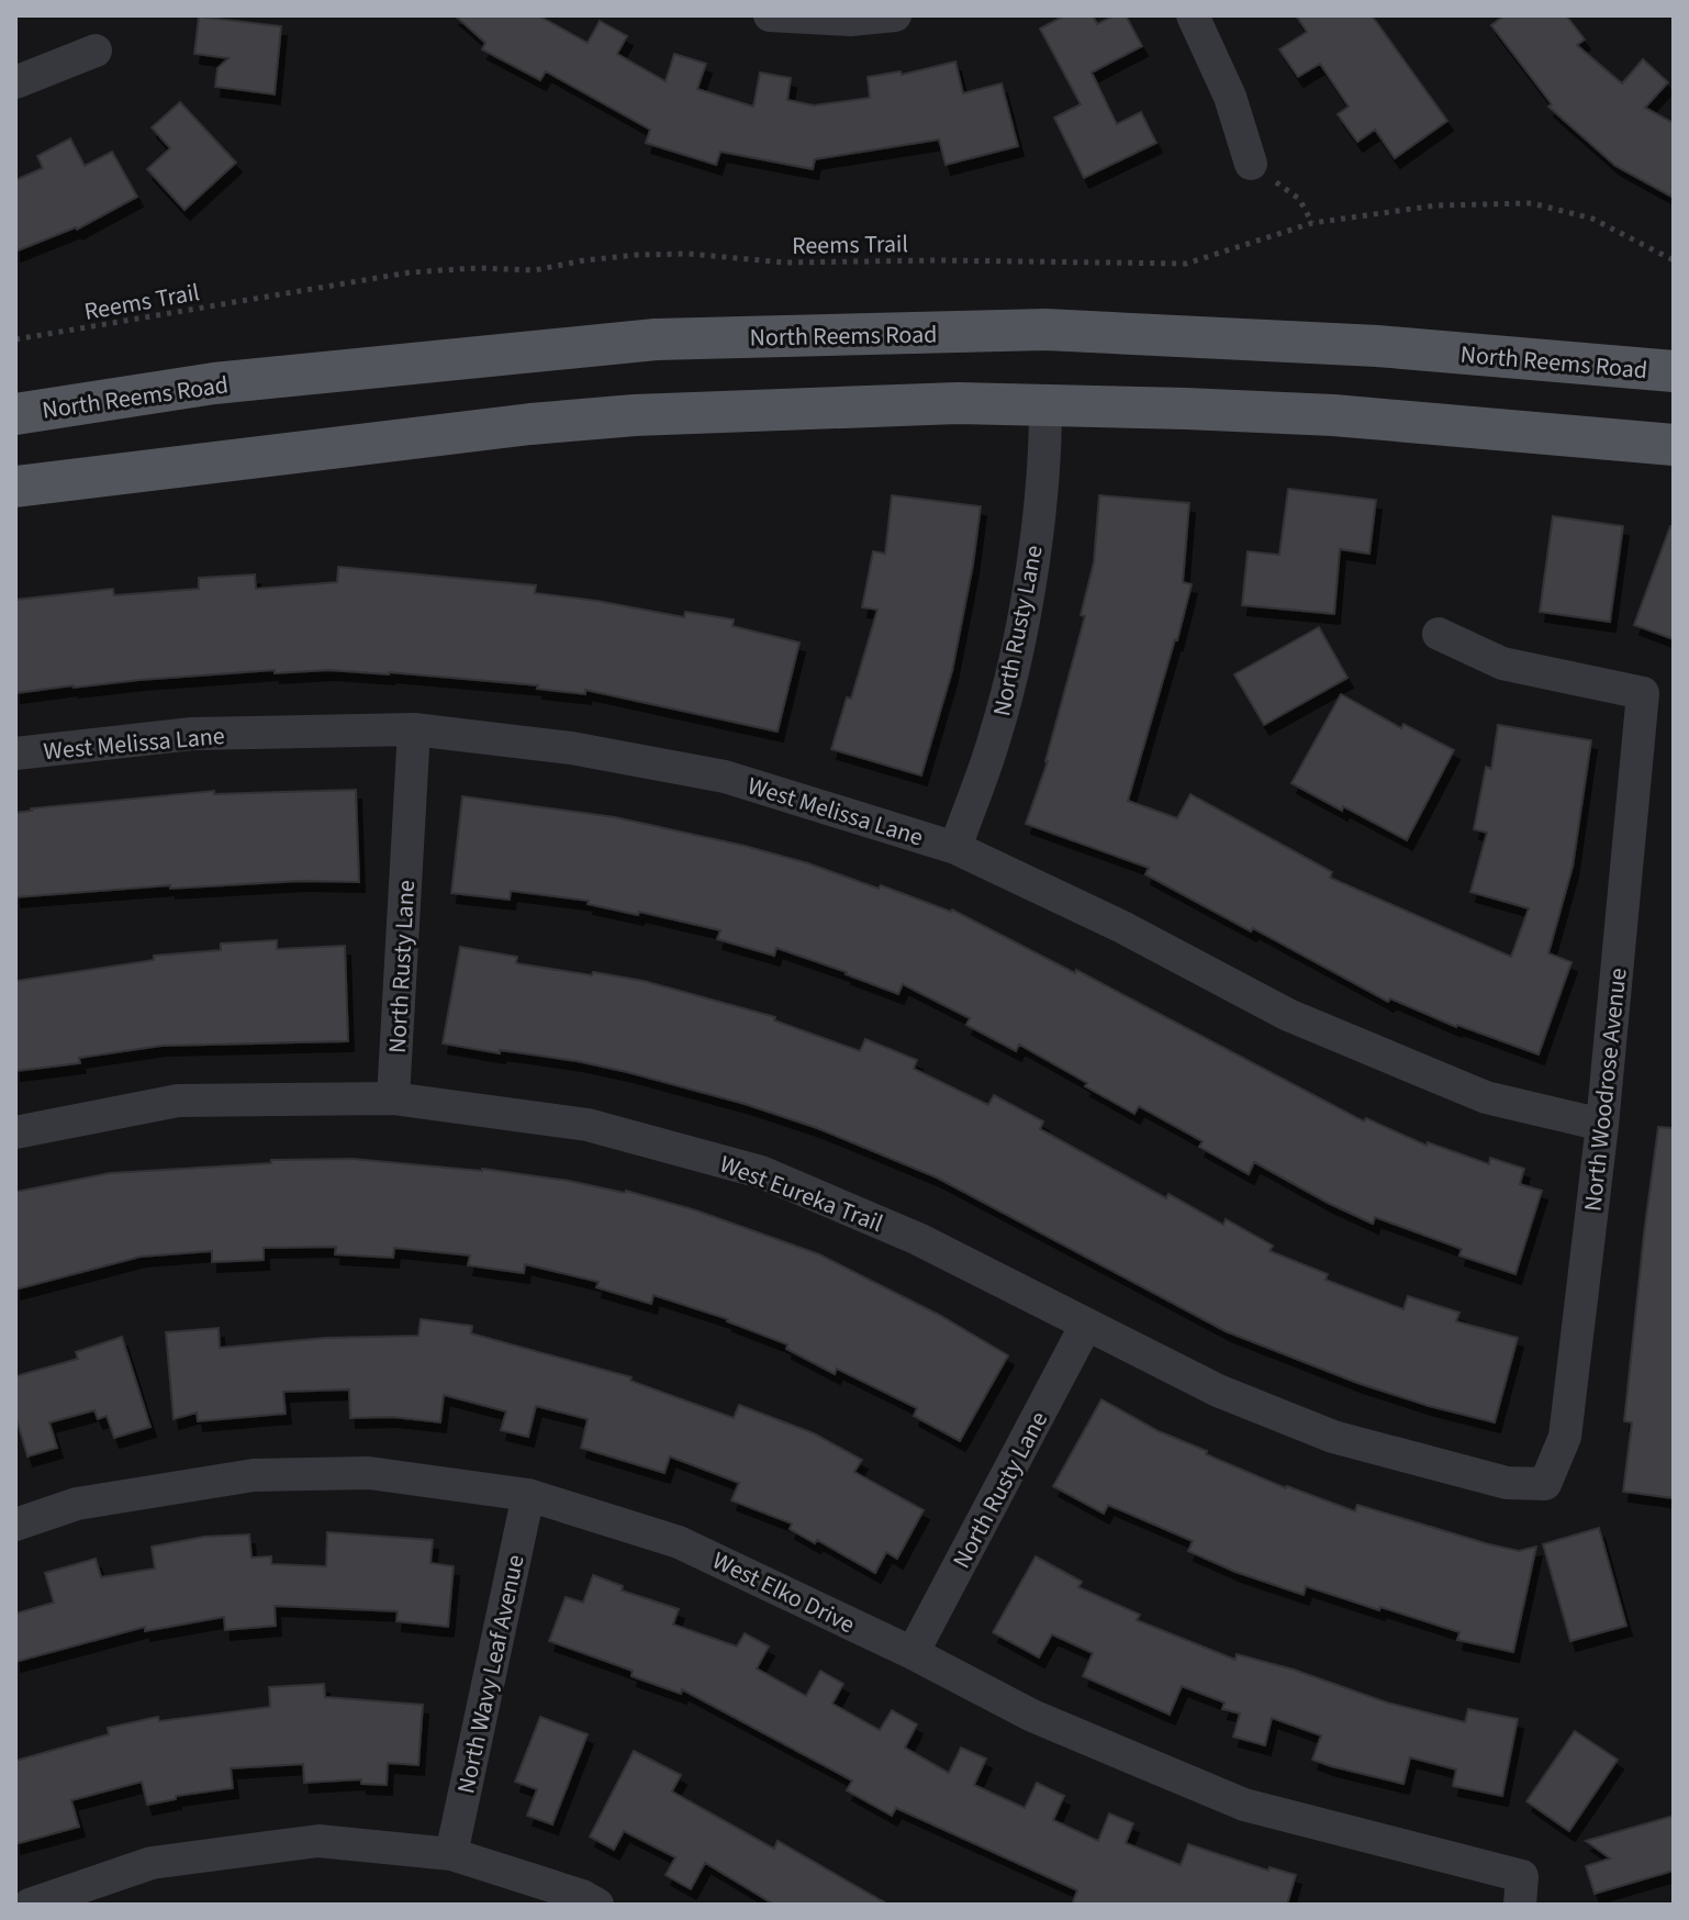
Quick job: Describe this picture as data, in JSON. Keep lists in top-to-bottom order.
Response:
{
  "streets": {
    "main road": ["North Reems Road"],
    "street": [
      "North Rusty Lane",
      "West Melissa Lane",
      "North Woodrose Avenue",
      "West Eureka Trail",
      "West Elko Drive",
      "North Wavy Leaf Avenue"
    ],
    "path": ["Reems Trail"]
  },
  "crossings": [
    ["North Rusty Lane", "West Melissa Lane"],
    ["North Rusty Lane", "West Eureka Trail"],
    ["North Rusty Lane", "West Elko Drive"],
    ["West Melissa Lane", "North Woodrose Avenue"],
    ["North Woodrose Avenue", "West Eureka Trail"],
    ["West Elko Drive", "North Wavy Leaf Avenue"]
  ]
}
